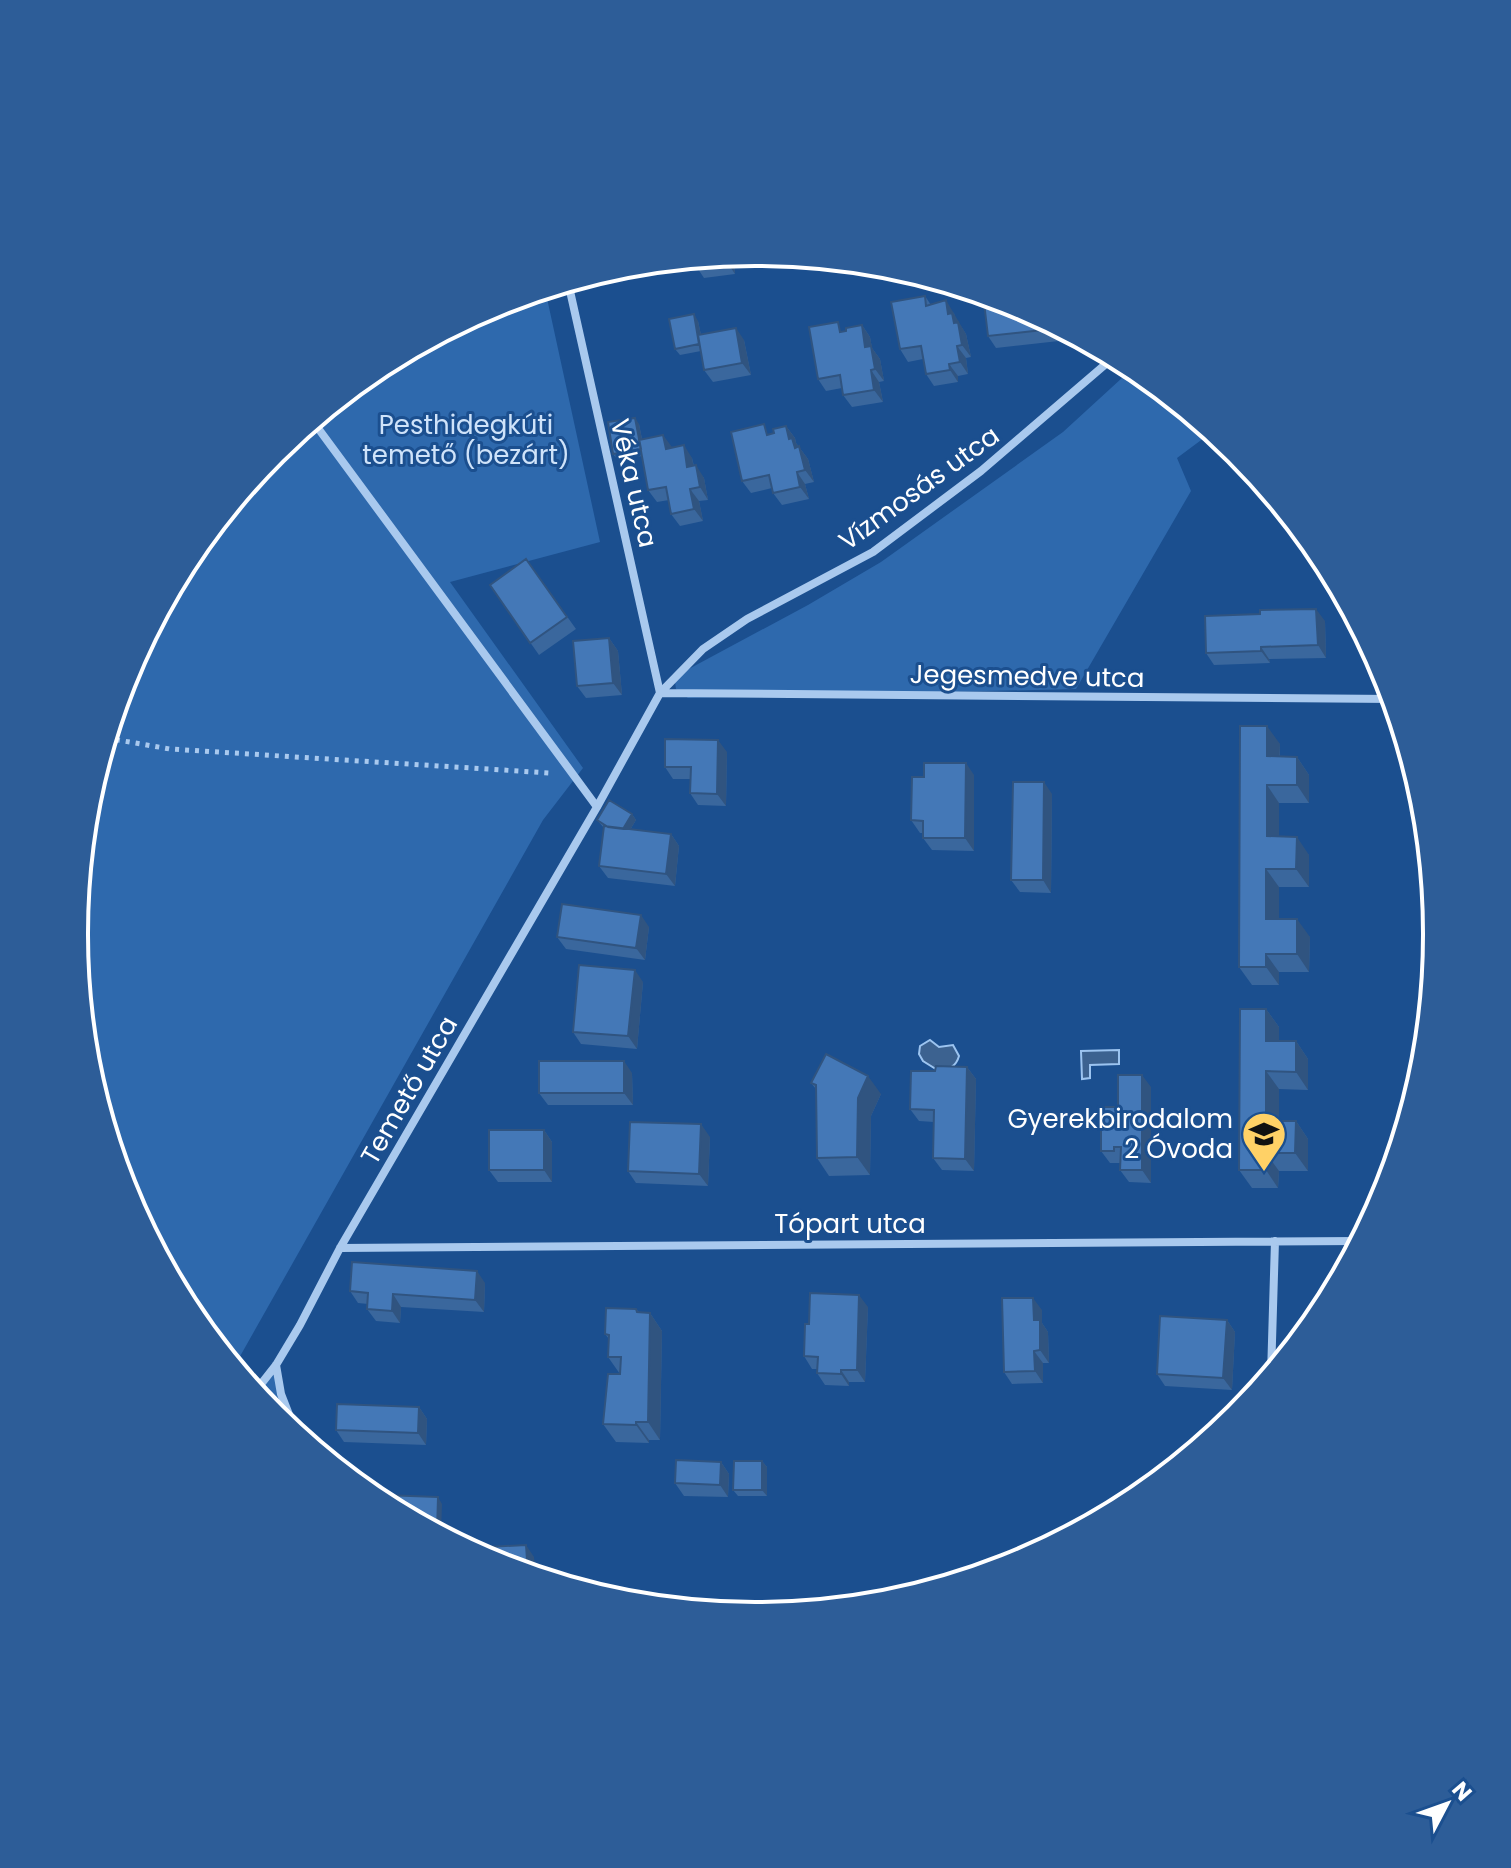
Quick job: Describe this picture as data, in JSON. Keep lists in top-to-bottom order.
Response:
{
  "streets": {
    "street": [
      "Véka utca",
      "Vízmosás utca",
      "Jegesmedve utca",
      "Temető utca",
      "Tópart utca"
    ]
  },
  "crossings": [
    ["Véka utca", "Vízmosás utca"],
    ["Véka utca", "Jegesmedve utca"],
    ["Véka utca", "Temető utca"],
    ["Vízmosás utca", "Jegesmedve utca"],
    ["Vízmosás utca", "Temető utca"],
    ["Jegesmedve utca", "Temető utca"],
    ["Temető utca", "Tópart utca"]
  ],
  "parks": ["Pesthidegkúti temető (bezárt)"],
  "places": {
    "school or university": ["Gyerekbirodalom 2 Óvoda"]
  },
  "north": "top right"
}
